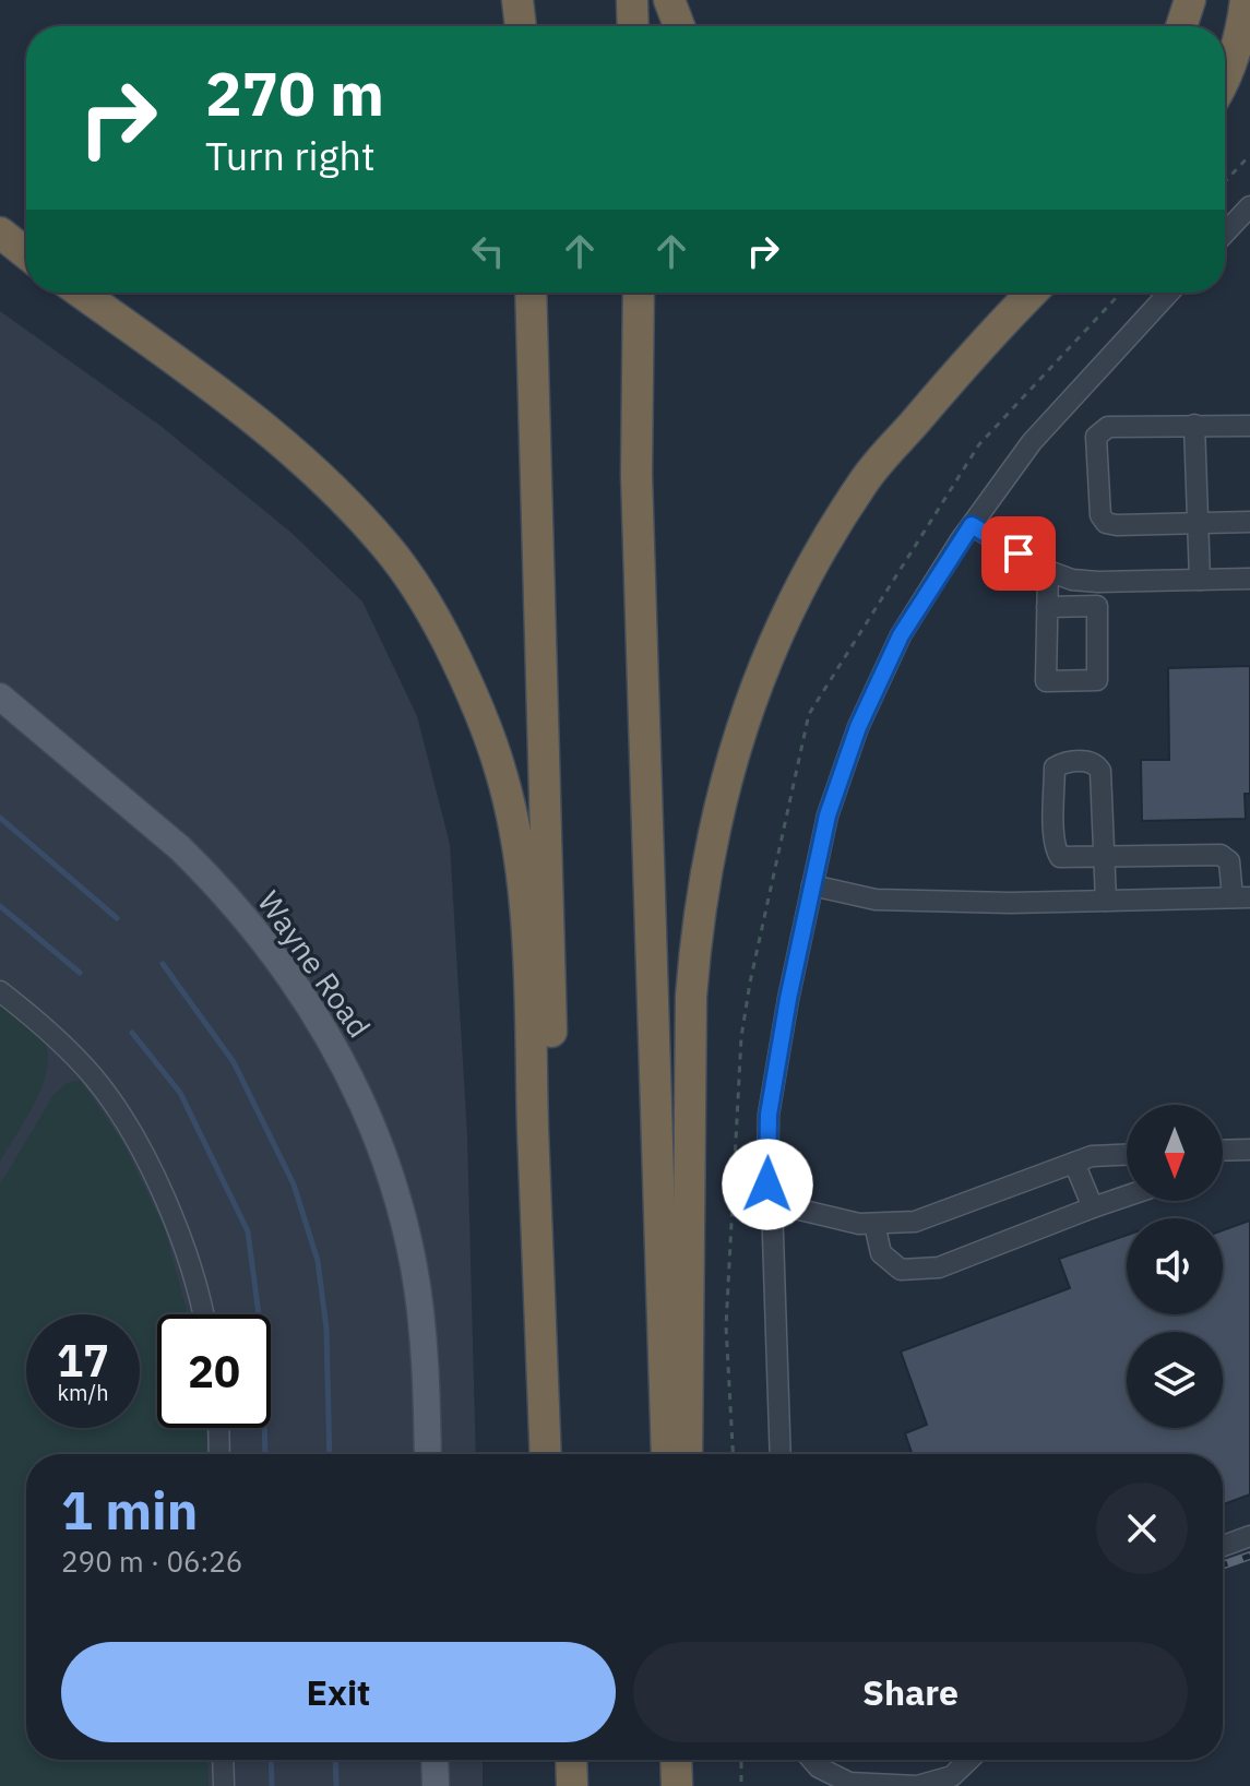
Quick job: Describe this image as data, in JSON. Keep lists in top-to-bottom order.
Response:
{
  "streets": {
    "main road": ["Wayne Road"]
  },
  "north": "bottom",
  "page": {
    "turn": ["270 m", "Turn right"],
    "speed": "17 km/h",
    "limit": "20",
    "heading": ["1 min", "290 m · 06:26"],
    "buttons": ["Exit", "Share"]
  }
}
